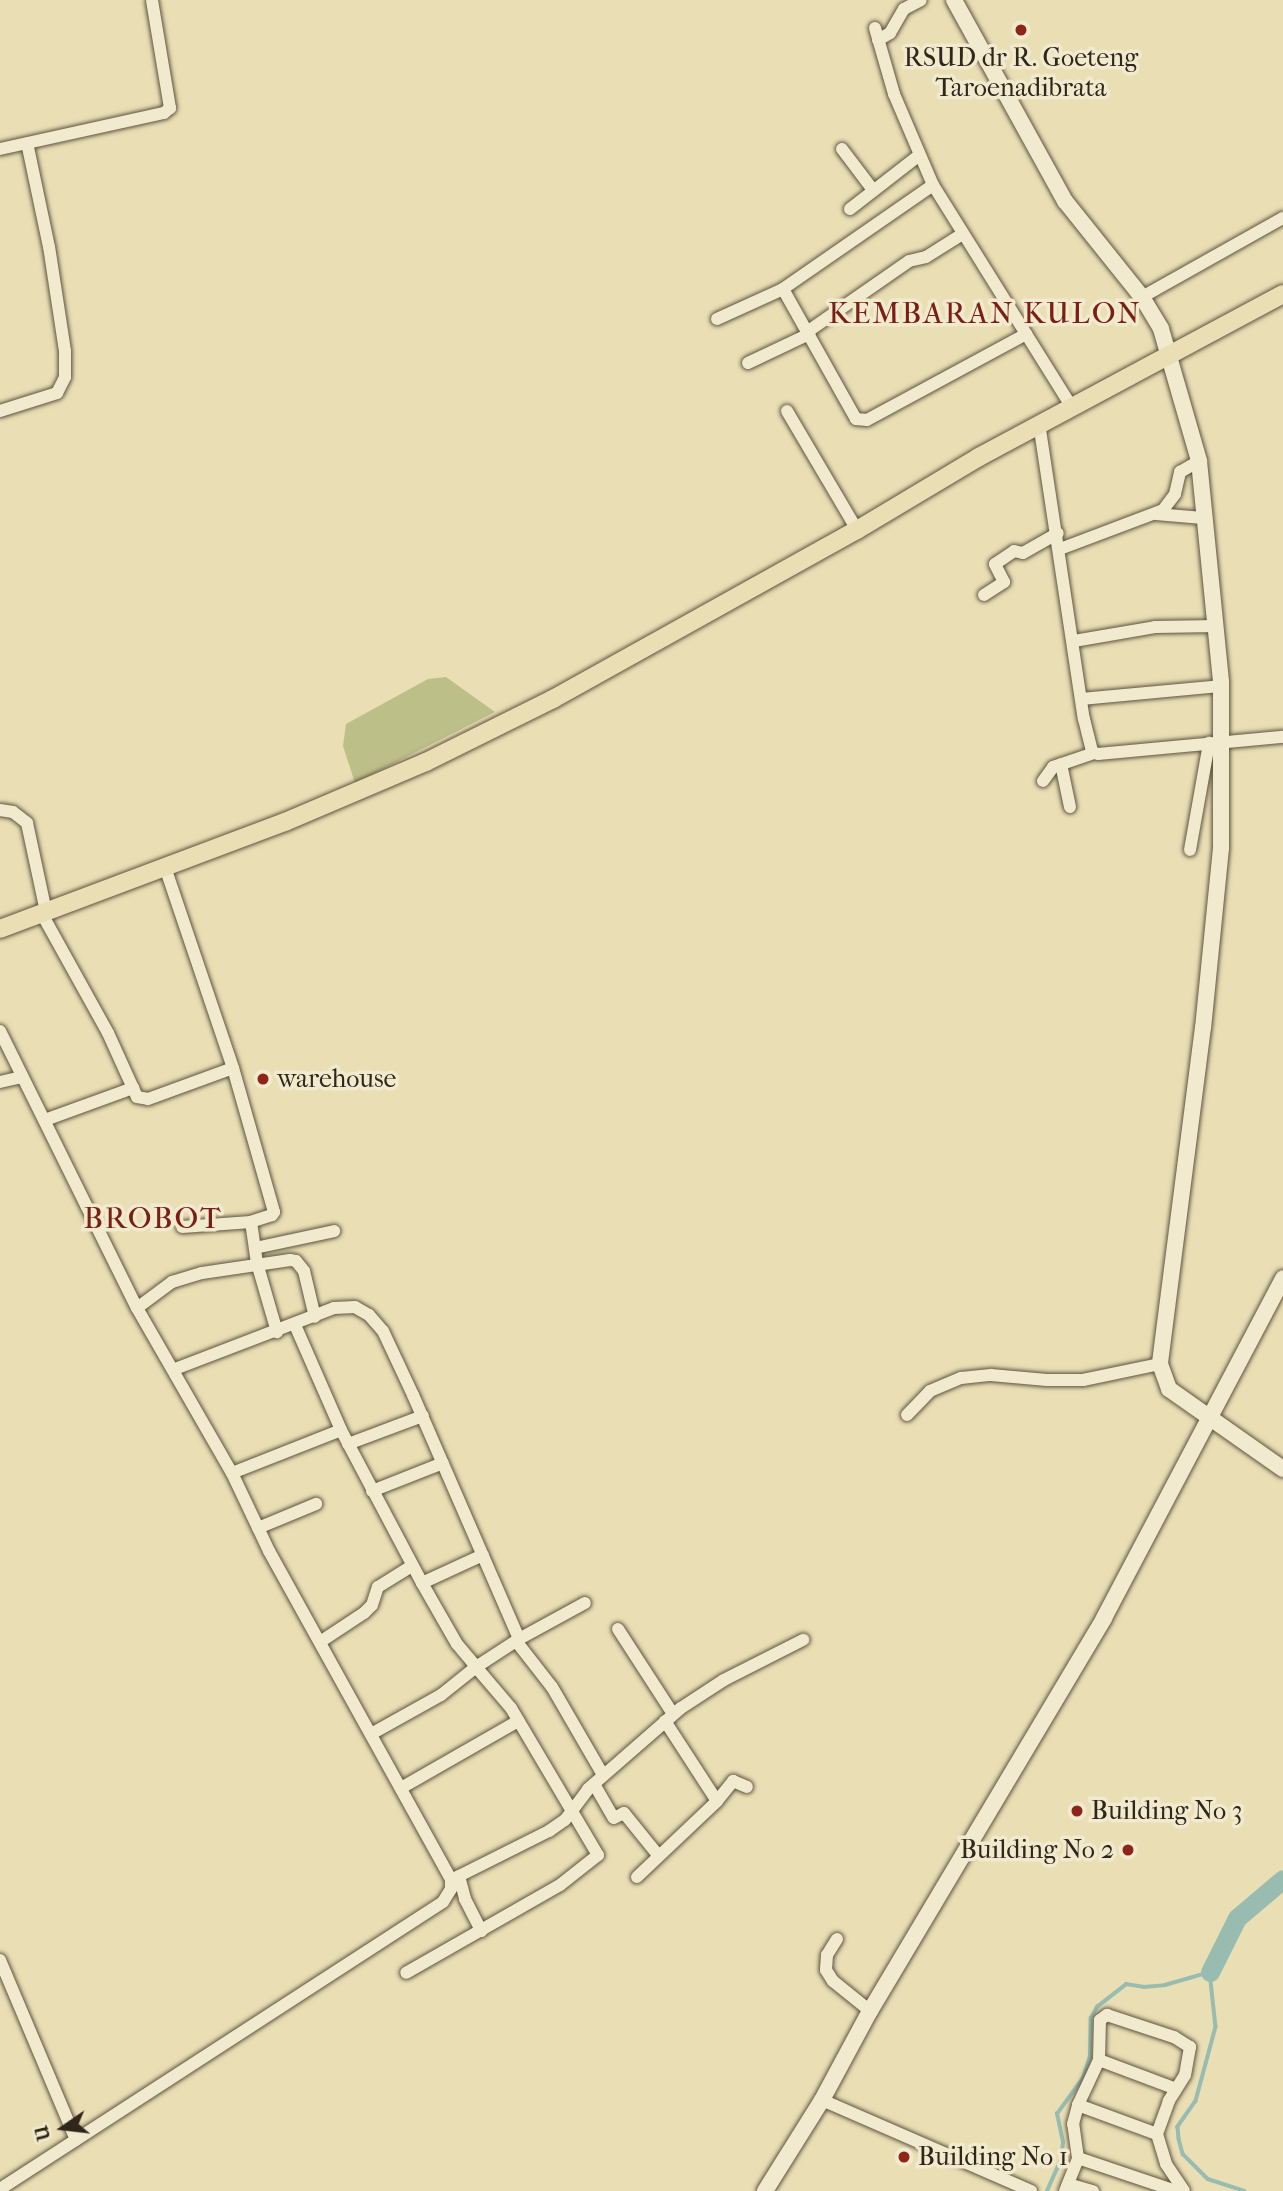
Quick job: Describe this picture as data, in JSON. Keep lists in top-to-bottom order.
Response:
{
  "districts": ["KEMBARAN KULON", "BROBOT"],
  "places": [
    "RSUD dr R. Goeteng Taroenadibrata",
    "warehouse",
    "Building No 3",
    "Building No 2",
    "Building No 1"
  ],
  "north": "left"
}
